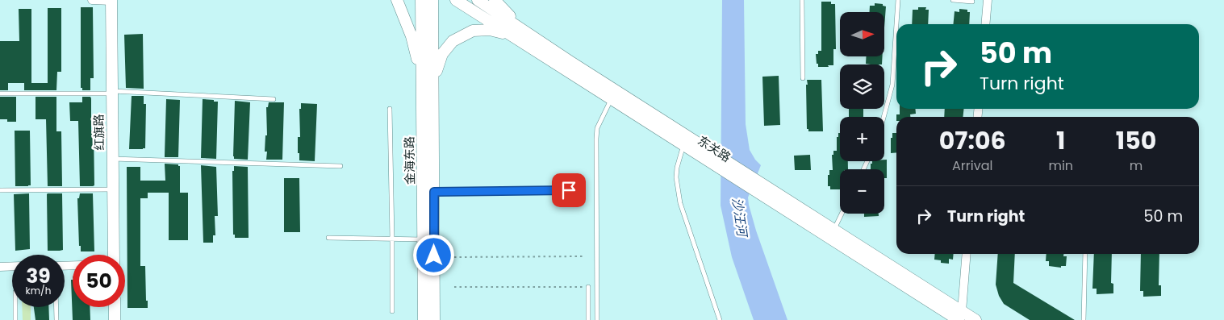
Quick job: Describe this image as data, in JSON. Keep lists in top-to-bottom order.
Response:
{
  "streets": {
    "main road": ["红旗路", "东关路", "金海东路"]
  },
  "water": ["沙汪河"],
  "north": "right",
  "page": {
    "map_buttons": ["+", "−"],
    "turn": ["50 m", "Turn right"],
    "eta": [
      "07:06",
      "Arrival",
      "1",
      "min",
      "150",
      "m"
    ],
    "list": [
      {
        "name": "Turn right",
        "value": "50 m"
      }
    ],
    "speed": "39 km/h",
    "limit": "50"
  }
}
